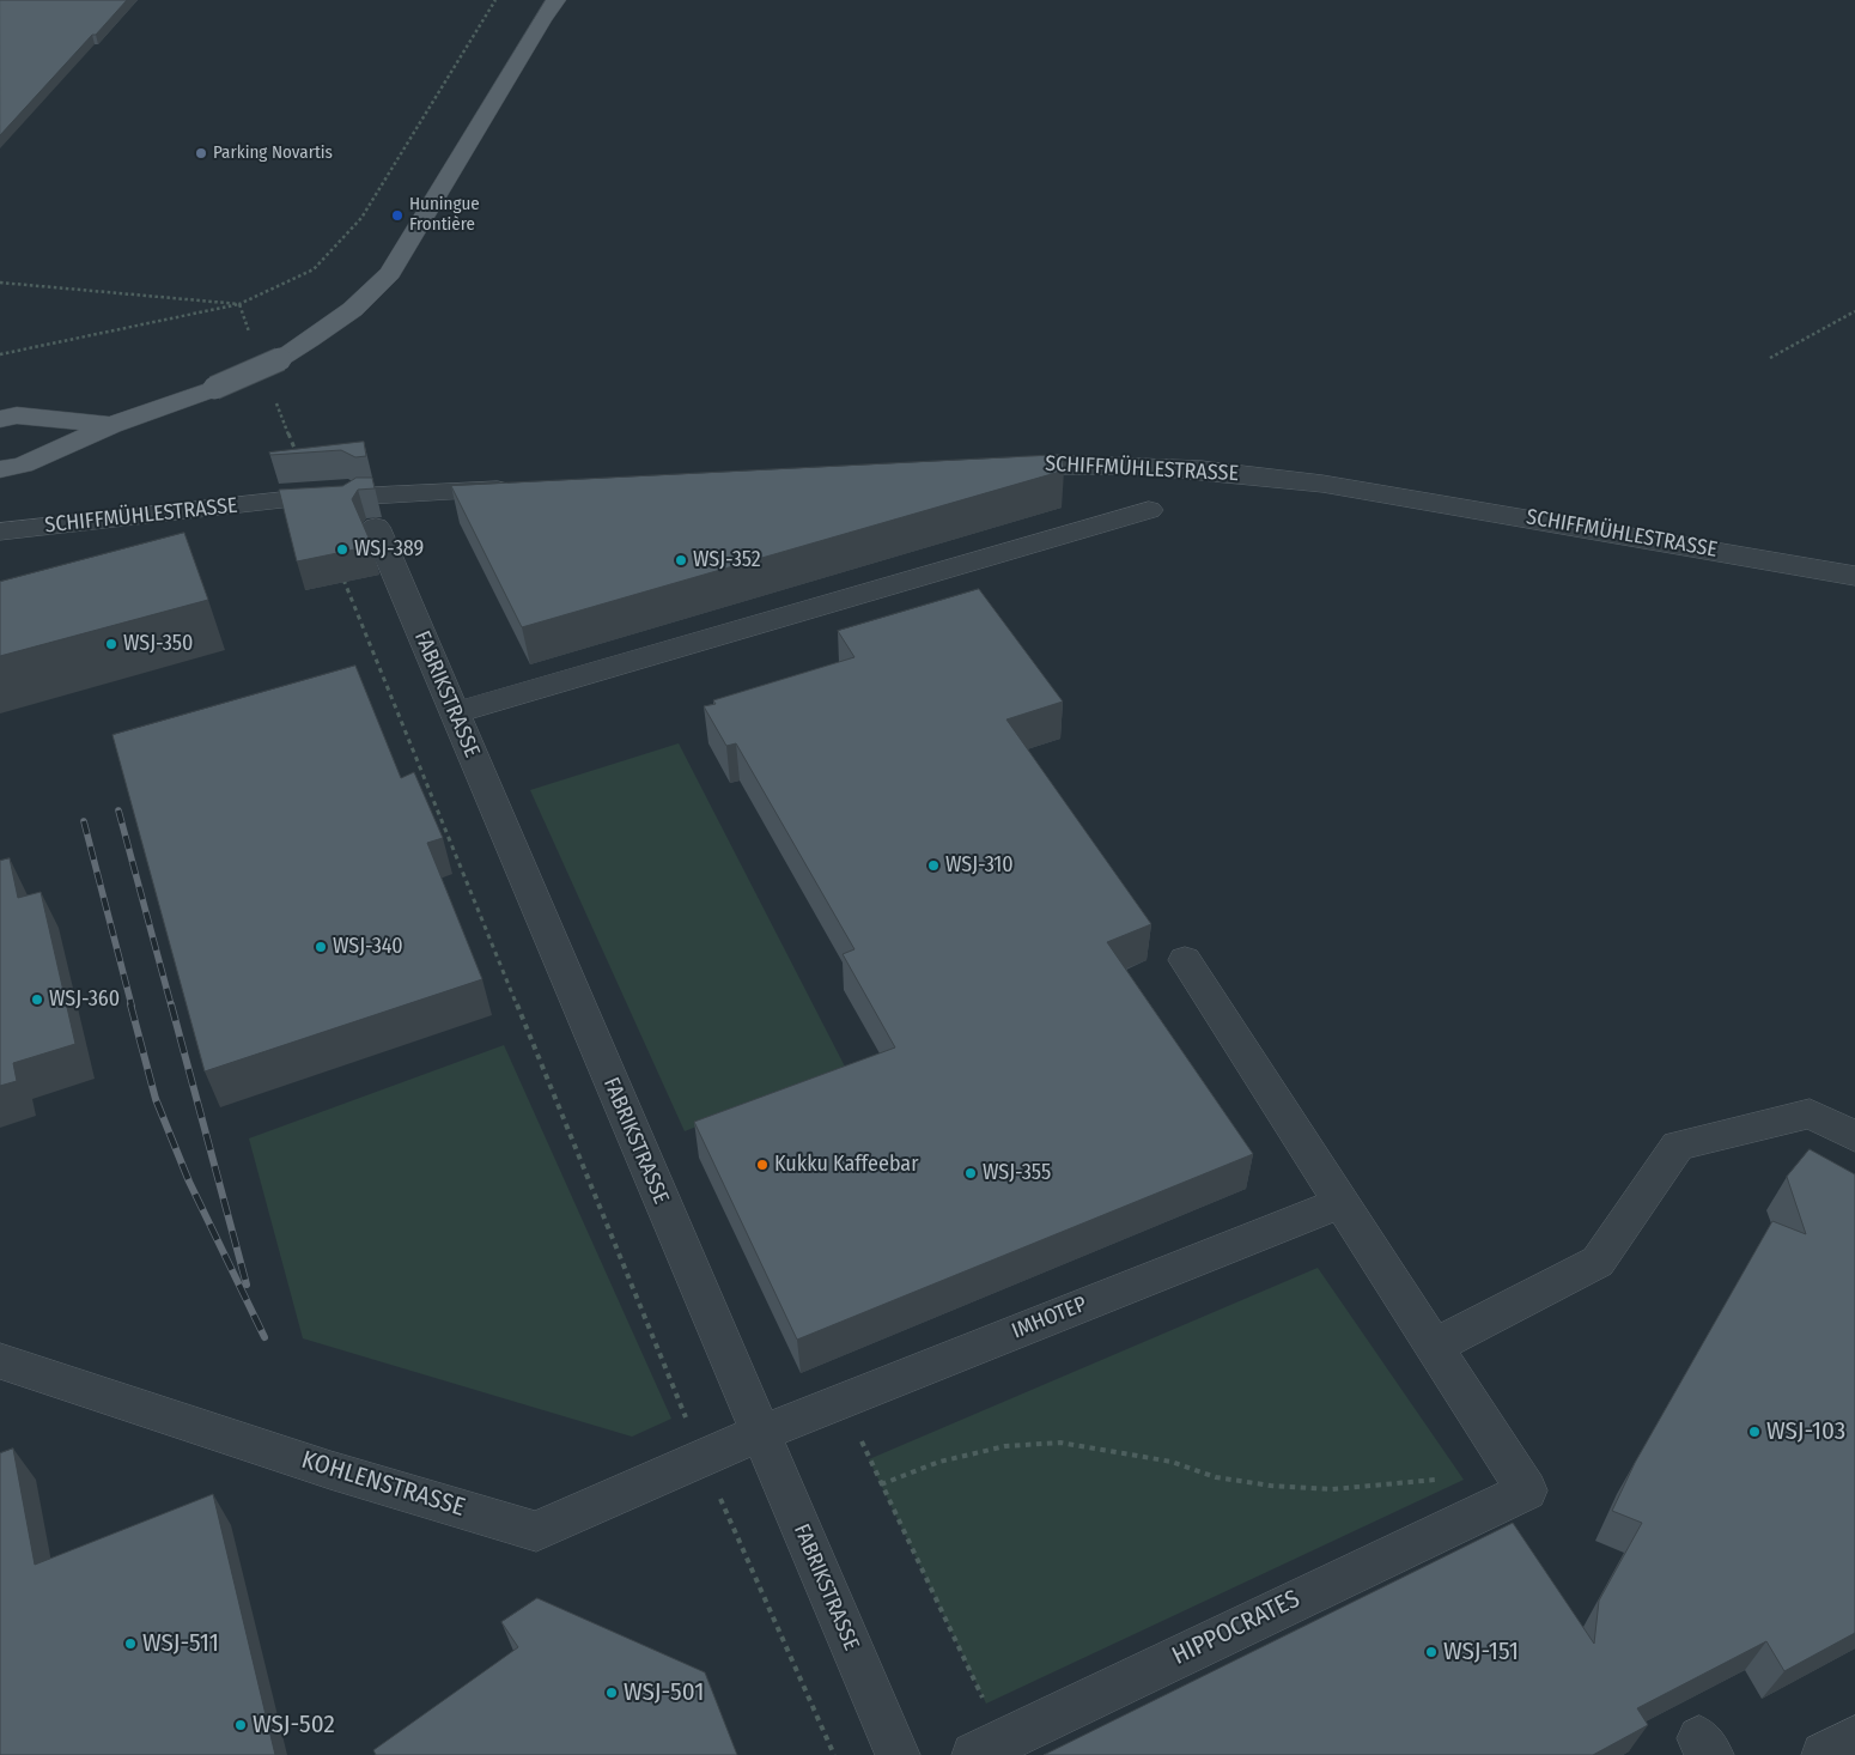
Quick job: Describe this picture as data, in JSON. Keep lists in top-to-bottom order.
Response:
{
  "streets": {
    "street": [
      "SCHIFFMÜHLESTRASSE",
      "FABRIKSTRASSE",
      "IMHOTEP",
      "KOHLENSTRASSE",
      "HIPPOCRATES"
    ]
  },
  "crossings": [
    ["FABRIKSTRASSE", "IMHOTEP"],
    ["FABRIKSTRASSE", "KOHLENSTRASSE"],
    ["IMHOTEP", "KOHLENSTRASSE"]
  ],
  "places": [
    "Parking Novartis",
    "Huningue Frontière",
    "WSJ-389",
    "WSJ-352",
    "WSJ-350",
    "WSJ-310",
    "WSJ-340",
    "WSJ-360",
    "Kukku Kaffeebar",
    "WSJ-355",
    "WSJ-103",
    "WSJ-511",
    "WSJ-151",
    "WSJ-501",
    "WSJ-502"
  ]
}
